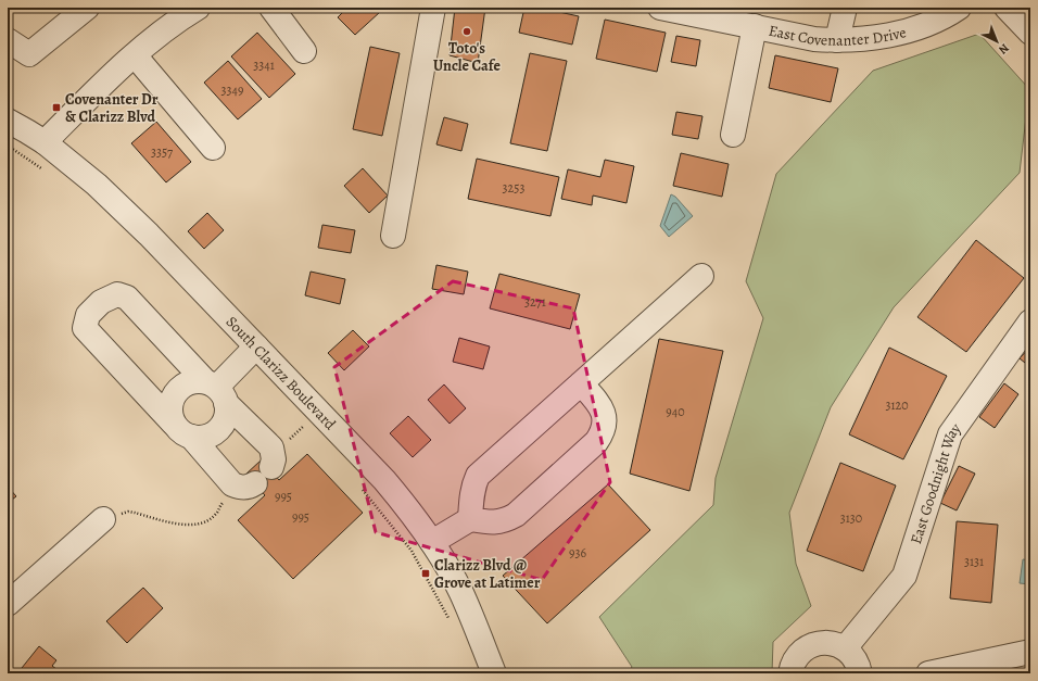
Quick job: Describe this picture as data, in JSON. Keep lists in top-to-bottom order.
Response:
{
  "streets": {
    "street": ["East Covenanter Drive", "South Clarizz Boulevard", "East Goodnight Way"]
  },
  "places": {
    "other": ["Toto's Uncle Cafe"],
    "transit": ["Covenanter Dr & Clarizz Blvd", "Clarizz Blvd @ Grove at Latimer"]
  },
  "house_numbers": [
    "3341",
    "3349",
    "3357",
    "3253",
    "3271",
    "3120",
    "940",
    "995",
    "995",
    "3130",
    "936",
    "3131"
  ],
  "north": "bottom right"
}
